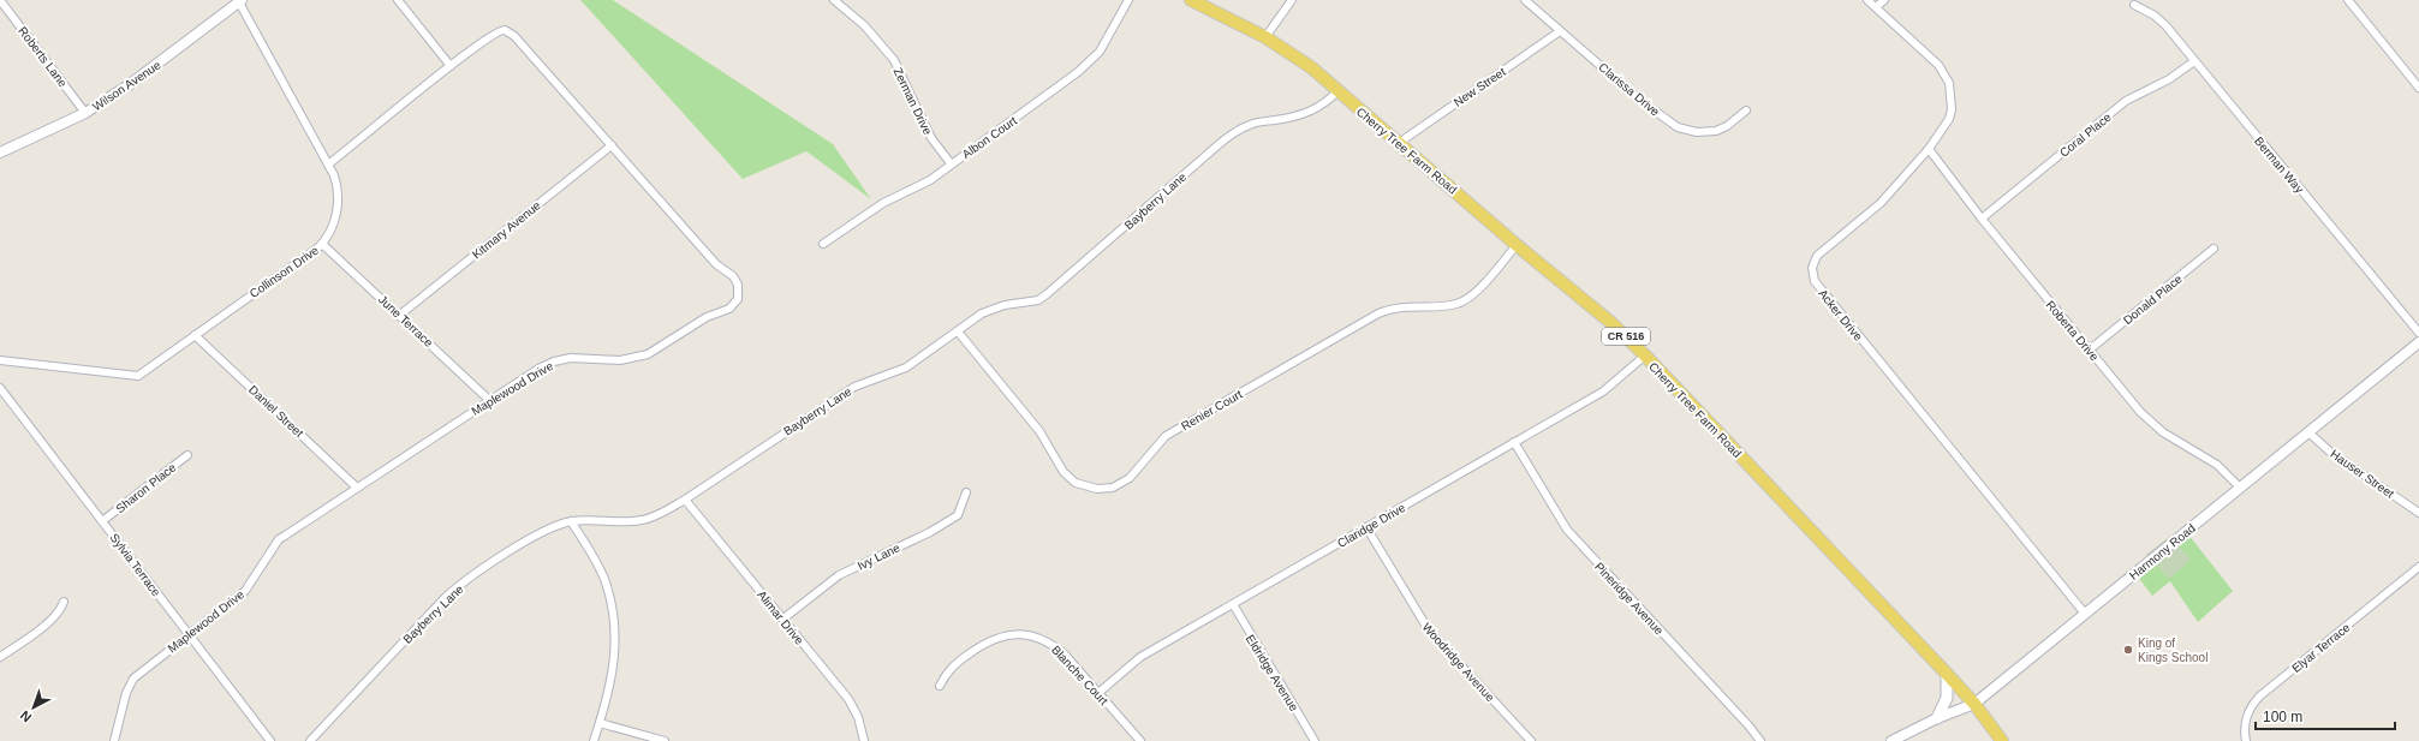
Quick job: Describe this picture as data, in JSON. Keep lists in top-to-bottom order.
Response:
{
  "streets": {
    "main road": ["Cherry Tree Farm Road", "CR 516"],
    "street": [
      "Roberts Lane",
      "Wilson Avenue",
      "New Street",
      "Clarissa Drive",
      "Zerman Drive",
      "Coral Place",
      "Albon Court",
      "Berman Way",
      "Bayberry Lane",
      "Kitmary Avenue",
      "Collinson Drive",
      "Donald Place",
      "Acker Drive",
      "June Terrace",
      "Roberta Drive",
      "Maplewood Drive",
      "Renier Court",
      "Daniel Street",
      "Hauser Street",
      "Sharon Place",
      "Claridge Drive",
      "Harmony Road",
      "Ivy Lane",
      "Sylvia Terrace",
      "Pineridge Avenue",
      "Alimar Drive",
      "Elyar Terrace",
      "Woodridge Avenue",
      "Eldridge Avenue",
      "Blanche Court"
    ]
  },
  "crossings": [
    ["Roberts Lane", "Wilson Avenue"],
    ["Wilson Avenue", "Collinson Drive"],
    ["New Street", "Clarissa Drive"],
    ["New Street", "Cherry Tree Farm Road"],
    ["Zerman Drive", "Albon Court"],
    ["Coral Place", "Berman Way"],
    ["Coral Place", "Roberta Drive"],
    ["Cherry Tree Farm Road", "Bayberry Lane"],
    ["Cherry Tree Farm Road", "Renier Court"],
    ["Cherry Tree Farm Road", "Claridge Drive"],
    ["Cherry Tree Farm Road", "Harmony Road"],
    ["Bayberry Lane", "Renier Court"],
    ["Bayberry Lane", "Alimar Drive"],
    ["Kitmary Avenue", "June Terrace"],
    ["Kitmary Avenue", "Maplewood Drive"],
    ["Collinson Drive", "June Terrace"],
    ["Collinson Drive", "Maplewood Drive"],
    ["Collinson Drive", "Daniel Street"],
    ["Donald Place", "Roberta Drive"],
    ["Acker Drive", "Roberta Drive"],
    ["Acker Drive", "Harmony Road"],
    ["June Terrace", "Maplewood Drive"],
    ["Roberta Drive", "Harmony Road"],
    ["Maplewood Drive", "Daniel Street"],
    ["Maplewood Drive", "Sylvia Terrace"],
    ["Hauser Street", "Harmony Road"],
    ["Sharon Place", "Sylvia Terrace"],
    ["Claridge Drive", "Pineridge Avenue"],
    ["Claridge Drive", "Woodridge Avenue"],
    ["Claridge Drive", "Eldridge Avenue"],
    ["Claridge Drive", "Blanche Court"],
    ["Ivy Lane", "Alimar Drive"]
  ],
  "places": ["King of Kings School"],
  "scale_bar": "100 m",
  "north": "bottom left"
}
